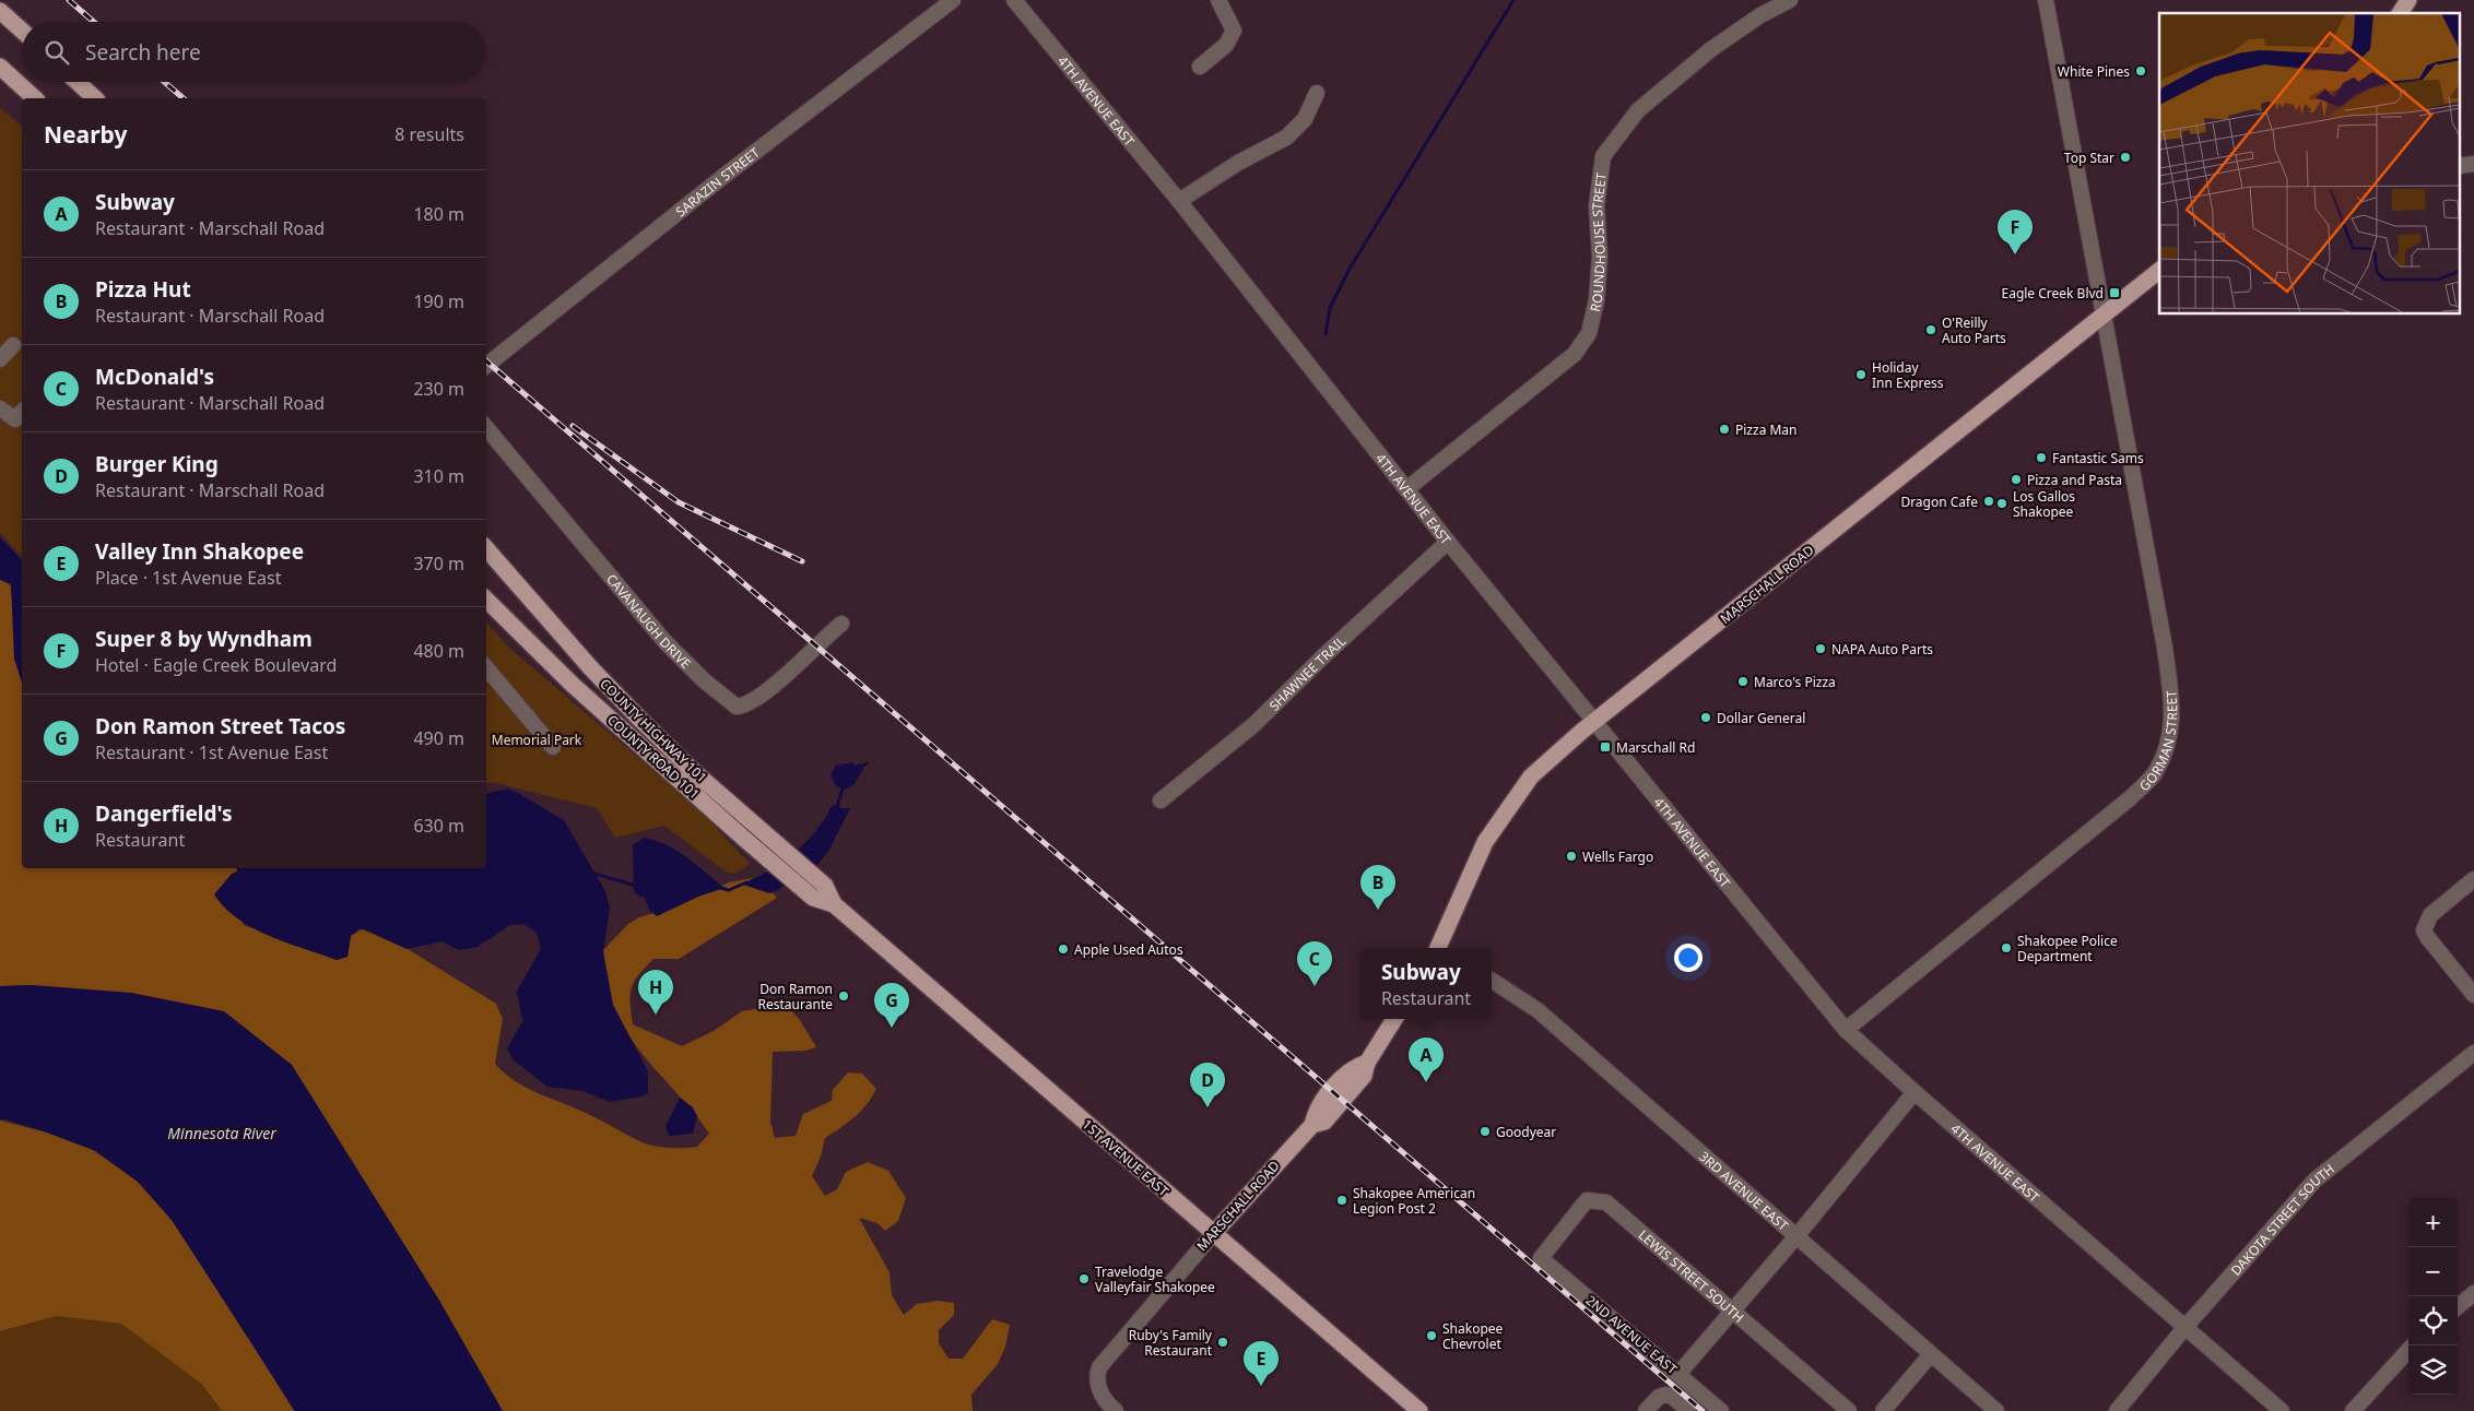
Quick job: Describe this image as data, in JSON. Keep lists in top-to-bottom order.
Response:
{
  "streets": {
    "main road": [
      "MARSCHALL ROAD",
      "COUNTY HIGHWAY 101",
      "COUNTY ROAD 101",
      "1ST AVENUE EAST"
    ],
    "street": [
      "4TH AVENUE EAST",
      "SARAZIN STREET",
      "ROUNDHOUSE STREET",
      "CAVANAUGH DRIVE",
      "SHAWNEE TRAIL",
      "GORMAN STREET",
      "3RD AVENUE EAST",
      "DAKOTA STREET SOUTH",
      "LEWIS STREET SOUTH",
      "2ND AVENUE EAST"
    ]
  },
  "crossings": [
    ["4TH AVENUE EAST", "ROUNDHOUSE STREET"],
    ["4TH AVENUE EAST", "MARSCHALL ROAD"],
    ["4TH AVENUE EAST", "SHAWNEE TRAIL"],
    ["4TH AVENUE EAST", "GORMAN STREET"],
    ["4TH AVENUE EAST", "DAKOTA STREET SOUTH"],
    ["MARSCHALL ROAD", "GORMAN STREET"],
    ["MARSCHALL ROAD", "1ST AVENUE EAST"],
    ["COUNTY HIGHWAY 101", "COUNTY ROAD 101"],
    ["COUNTY HIGHWAY 101", "1ST AVENUE EAST"],
    ["COUNTY ROAD 101", "1ST AVENUE EAST"],
    ["LEWIS STREET SOUTH", "2ND AVENUE EAST"]
  ],
  "water": ["Minnesota River"],
  "parks": ["Memorial Park"],
  "places": {
    "other": [
      "White Pines",
      "Top Star",
      "O'Reilly Auto Parts",
      "Holiday Inn Express",
      "Pizza Man",
      "Fantastic Sams",
      "Pizza and Pasta",
      "Dragon Cafe",
      "Los Gallos Shakopee",
      "NAPA Auto Parts",
      "Marco's Pizza",
      "Dollar General",
      "Wells Fargo",
      "Shakopee Police Department",
      "Apple Used Autos",
      "Don Ramon Restaurante",
      "Goodyear",
      "Shakopee American Legion Post 2",
      "Travelodge Valleyfair Shakopee",
      "Shakopee Chevrolet",
      "Ruby's Family Restaurant"
    ],
    "transit": ["Eagle Creek Blvd", "Marschall Rd"]
  },
  "page": {
    "search": "Search here",
    "heading": ["Nearby", "8 results"],
    "list": [
      {
        "mark": "A",
        "name": "Subway",
        "note": "Restaurant · Marschall Road",
        "value": "180 m"
      },
      {
        "mark": "B",
        "name": "Pizza Hut",
        "note": "Restaurant · Marschall Road",
        "value": "190 m"
      },
      {
        "mark": "C",
        "name": "McDonald's",
        "note": "Restaurant · Marschall Road",
        "value": "230 m"
      },
      {
        "mark": "D",
        "name": "Burger King",
        "note": "Restaurant · Marschall Road",
        "value": "310 m"
      },
      {
        "mark": "E",
        "name": "Valley Inn Shakopee",
        "note": "Place · 1st Avenue East",
        "value": "370 m"
      },
      {
        "mark": "F",
        "name": "Super 8 by Wyndham",
        "note": "Hotel · Eagle Creek Boulevard",
        "value": "480 m"
      },
      {
        "mark": "G",
        "name": "Don Ramon Street Tacos",
        "note": "Restaurant · 1st Avenue East",
        "value": "490 m"
      },
      {
        "mark": "H",
        "name": "Dangerfield's",
        "note": "Restaurant",
        "value": "630 m"
      }
    ],
    "pins": [
      "F",
      "B",
      "C",
      "H",
      "G",
      "A",
      "D",
      "E"
    ],
    "popup": ["Subway", "Restaurant"],
    "map_buttons": ["+", "−"]
  }
}
